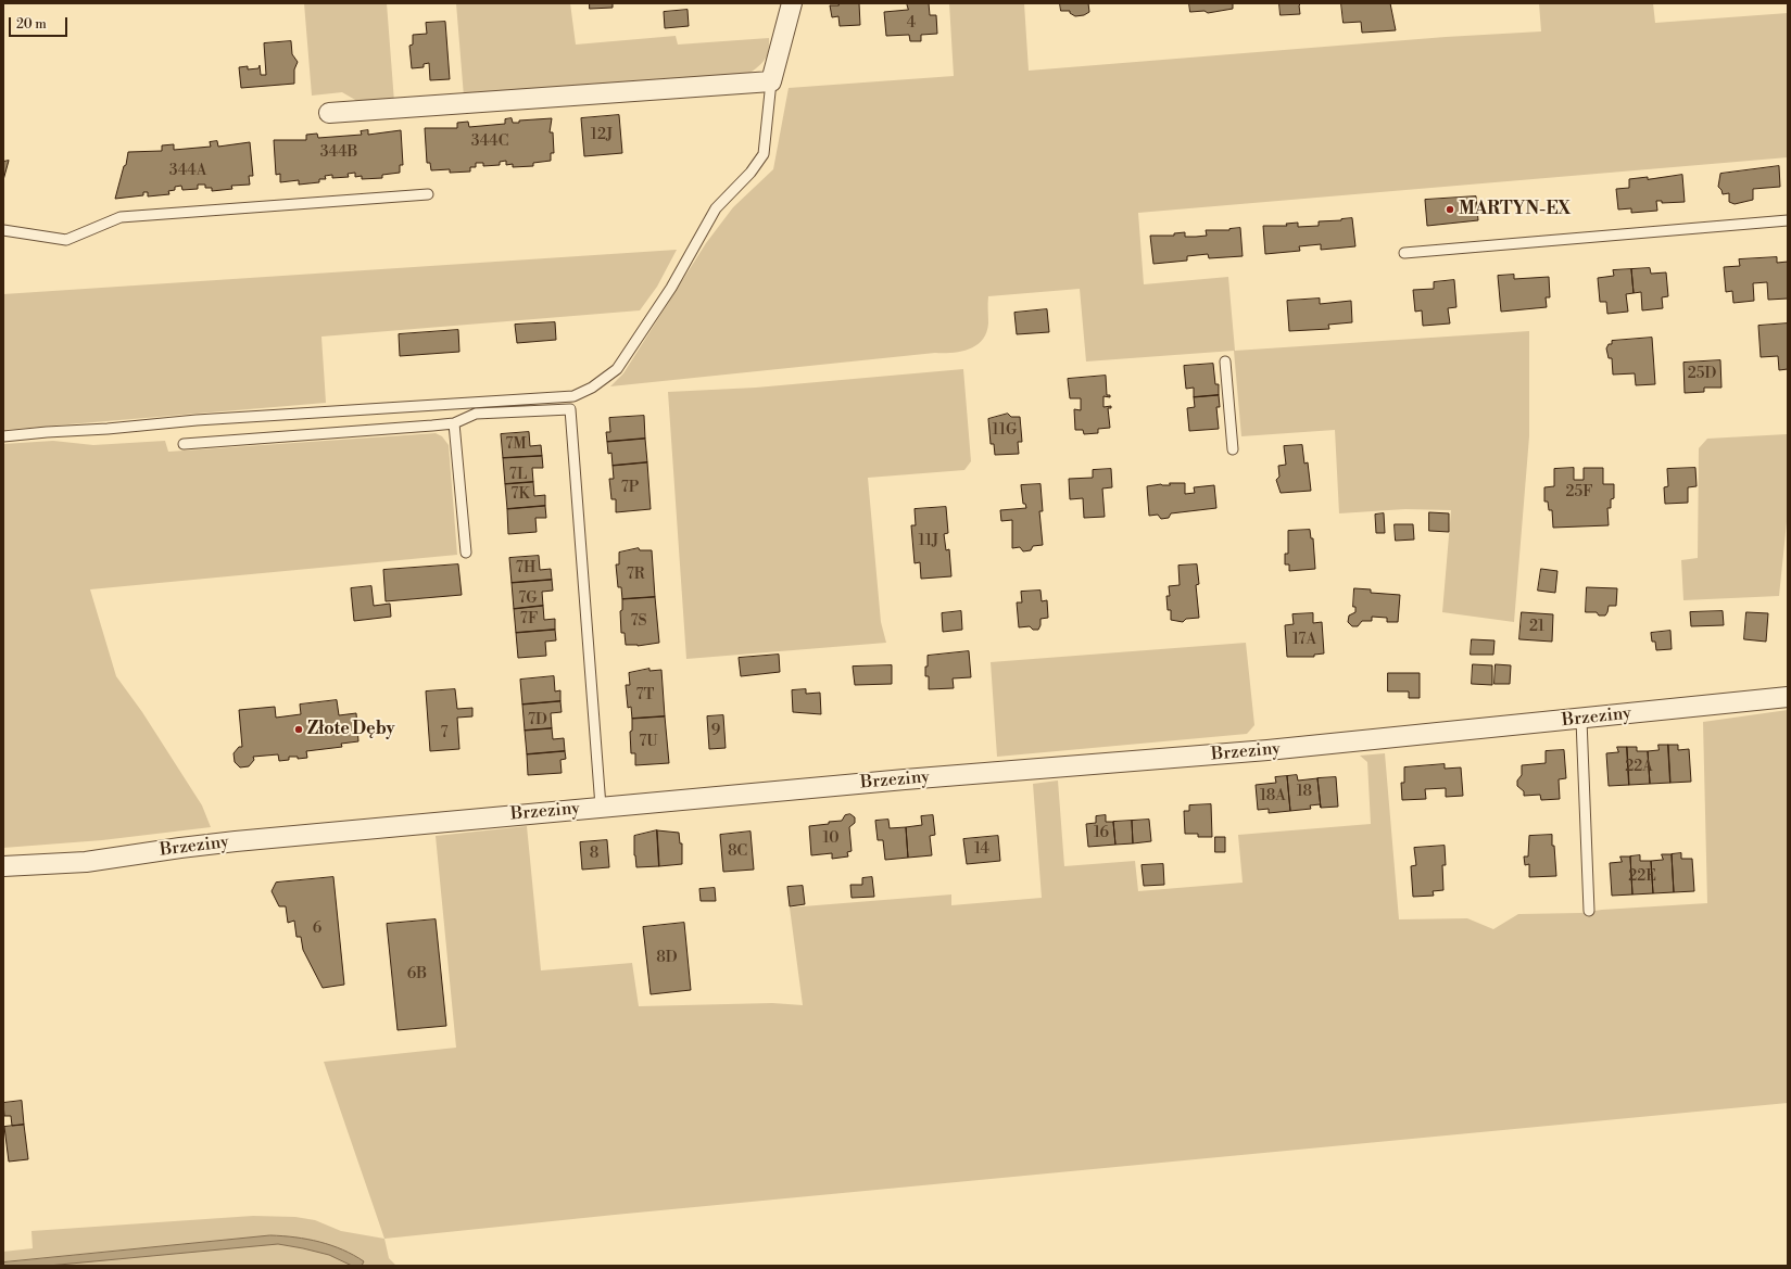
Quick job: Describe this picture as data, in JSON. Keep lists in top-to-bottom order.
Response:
{
  "streets": {
    "street": ["Brzeziny"]
  },
  "places": ["MARTYN-EX", "Złote Dęby"],
  "house_numbers": [
    "4",
    "12J",
    "344C",
    "344B",
    "344A",
    "25D",
    "11G",
    "7M",
    "7L",
    "7P",
    "25F",
    "7K",
    "11J",
    "7H",
    "7R",
    "7G",
    "7F",
    "7S",
    "21",
    "17A",
    "7T",
    "7D",
    "9",
    "7",
    "7U",
    "22A",
    "18",
    "18A",
    "16",
    "10",
    "14",
    "8C",
    "8",
    "22E",
    "6",
    "8D",
    "6B"
  ],
  "scale_bar": "20 m"
}
